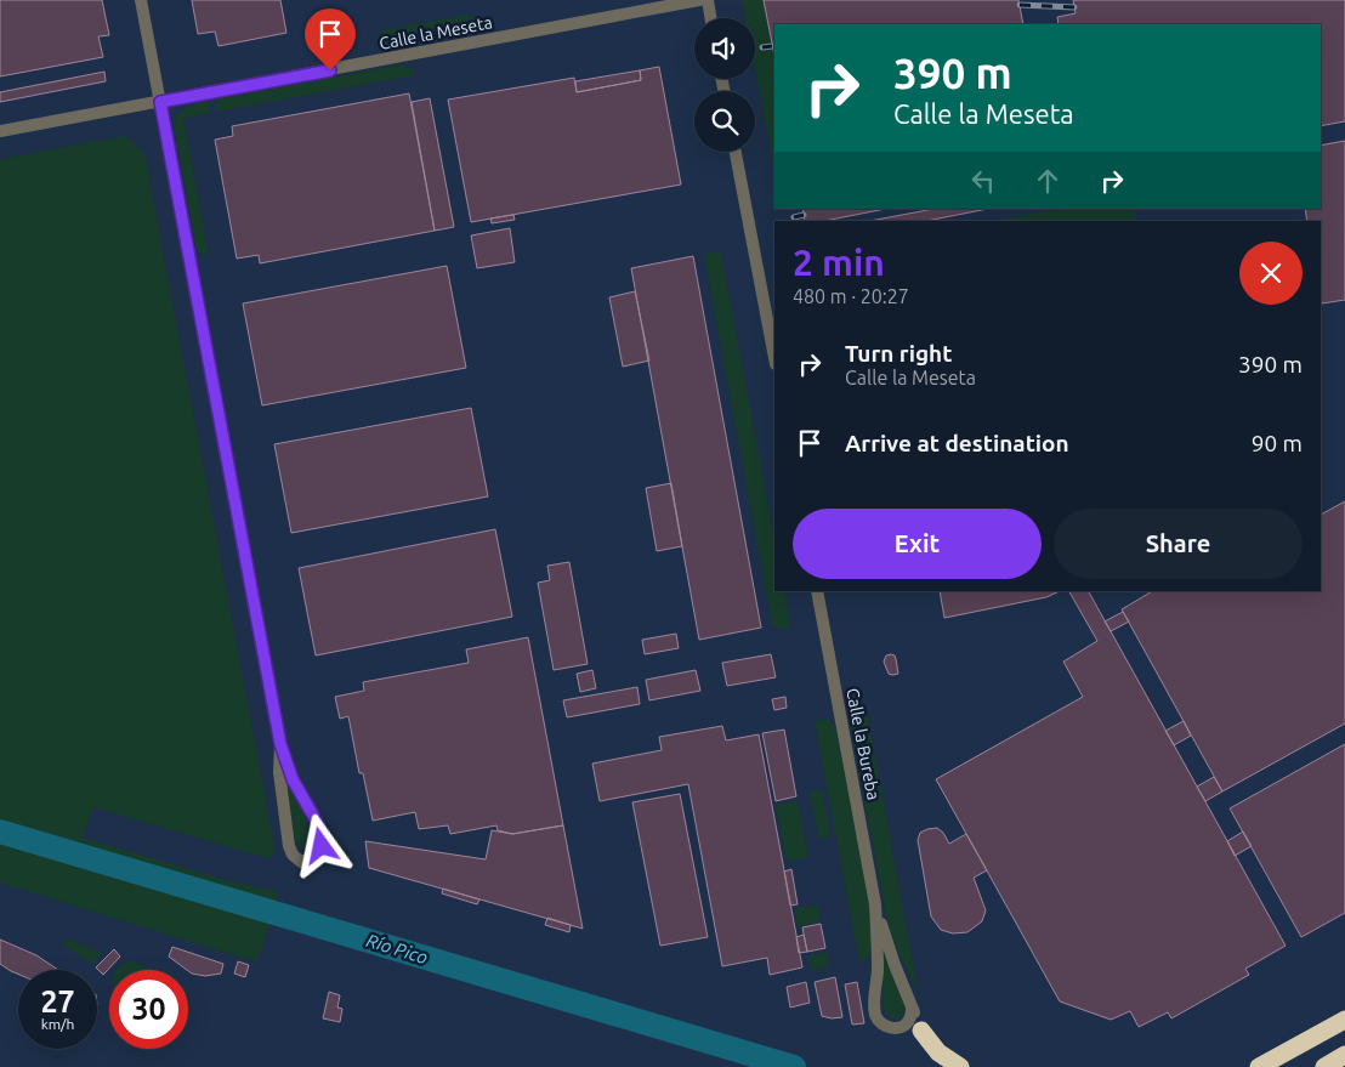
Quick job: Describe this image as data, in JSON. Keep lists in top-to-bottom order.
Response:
{
  "streets": {
    "street": ["Calle la Meseta", "Calle la Bureba"]
  },
  "water": ["Río Pico"],
  "page": {
    "turn": ["390 m", "Calle la Meseta"],
    "heading": ["2 min", "480 m · 20:27"],
    "list": [
      {
        "name": "Turn right",
        "note": "Calle la Meseta",
        "value": "390 m"
      },
      {
        "name": "Arrive at destination",
        "value": "90 m"
      }
    ],
    "buttons": ["Exit", "Share"],
    "speed": "27 km/h",
    "limit": "30"
  }
}
